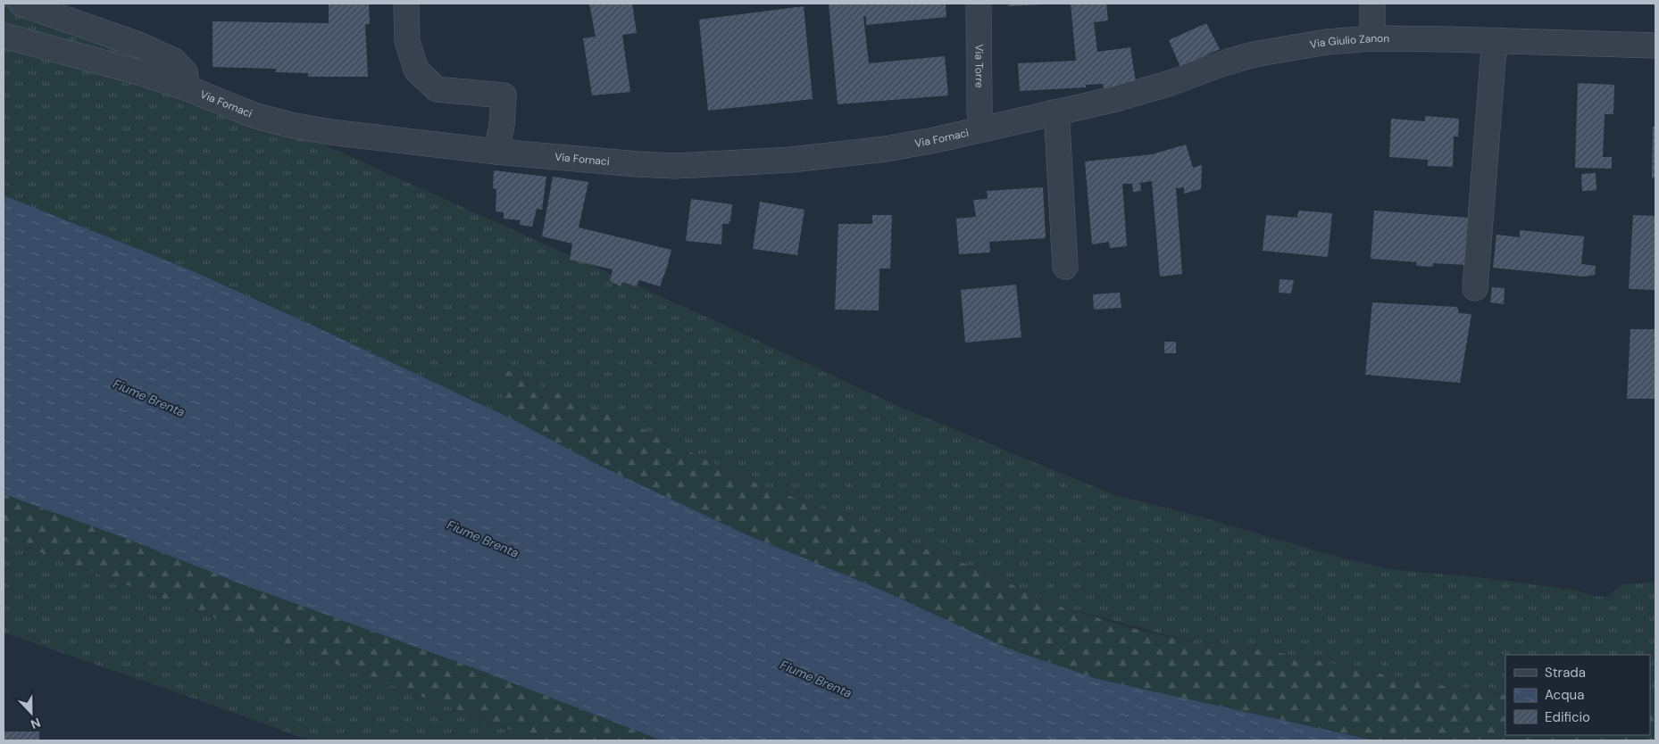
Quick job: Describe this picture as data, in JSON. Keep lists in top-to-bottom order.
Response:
{
  "streets": {
    "street": ["Via Giulio Zanon", "Via Torre", "Via Fornaci"]
  },
  "crossings": [
    ["Via Giulio Zanon", "Via Torre"],
    ["Via Giulio Zanon", "Via Fornaci"],
    ["Via Torre", "Via Fornaci"]
  ],
  "water": ["Fiume Brenta"],
  "legend": ["Strada", "Acqua", "Edificio"],
  "north": "bottom"
}
